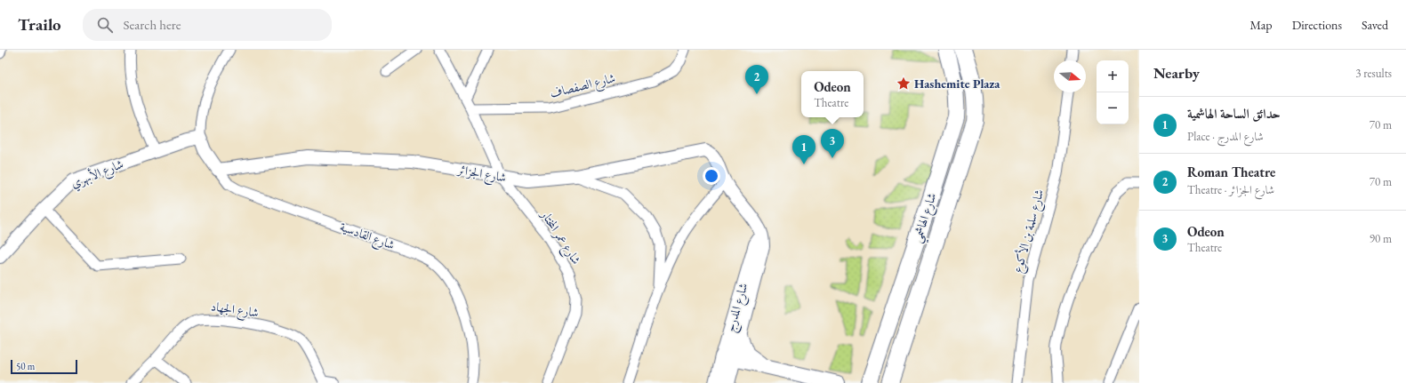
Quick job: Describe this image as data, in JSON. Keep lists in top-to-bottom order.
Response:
{
  "streets": {
    "main road": ["شارع الهاشمي", "شارع المدرج"],
    "street": [
      "شارع الصفصاف",
      "شارع الأبهري",
      "شارع الجزائر",
      "شارع سلمة بن الأكوع",
      "شارع القادسية",
      "شارع عمر المختار",
      "شارع الجهاد"
    ]
  },
  "crossings": [
    ["شارع الصفصاف", "شارع عمر المختار"],
    ["شارع الأبهري", "شارع القادسية"],
    ["شارع الجزائر", "شارع القادسية"],
    ["شارع الجزائر", "شارع عمر المختار"],
    ["شارع الجزائر", "شارع المدرج"]
  ],
  "places": {
    "place": ["Hashemite Plaza"]
  },
  "scale_bar": "50 m",
  "north": "right",
  "page": {
    "header": "Trailo",
    "search": "Search here",
    "nav": ["Map", "Directions", "Saved"],
    "heading": ["Nearby", "3 results"],
    "map_buttons": ["+", "−"],
    "pins": ["2", "3", "1"],
    "popup": ["Odeon", "Theatre"],
    "list": [
      {
        "mark": "1",
        "name": "حدائق الساحة الهاشمية",
        "note": "Place · شارع المدرج",
        "value": "70 m"
      },
      {
        "mark": "2",
        "name": "Roman Theatre",
        "note": "Theatre · شارع الجزائر",
        "value": "70 m"
      },
      {
        "mark": "3",
        "name": "Odeon",
        "note": "Theatre",
        "value": "90 m"
      }
    ],
    "scale": "50 m"
  }
}
